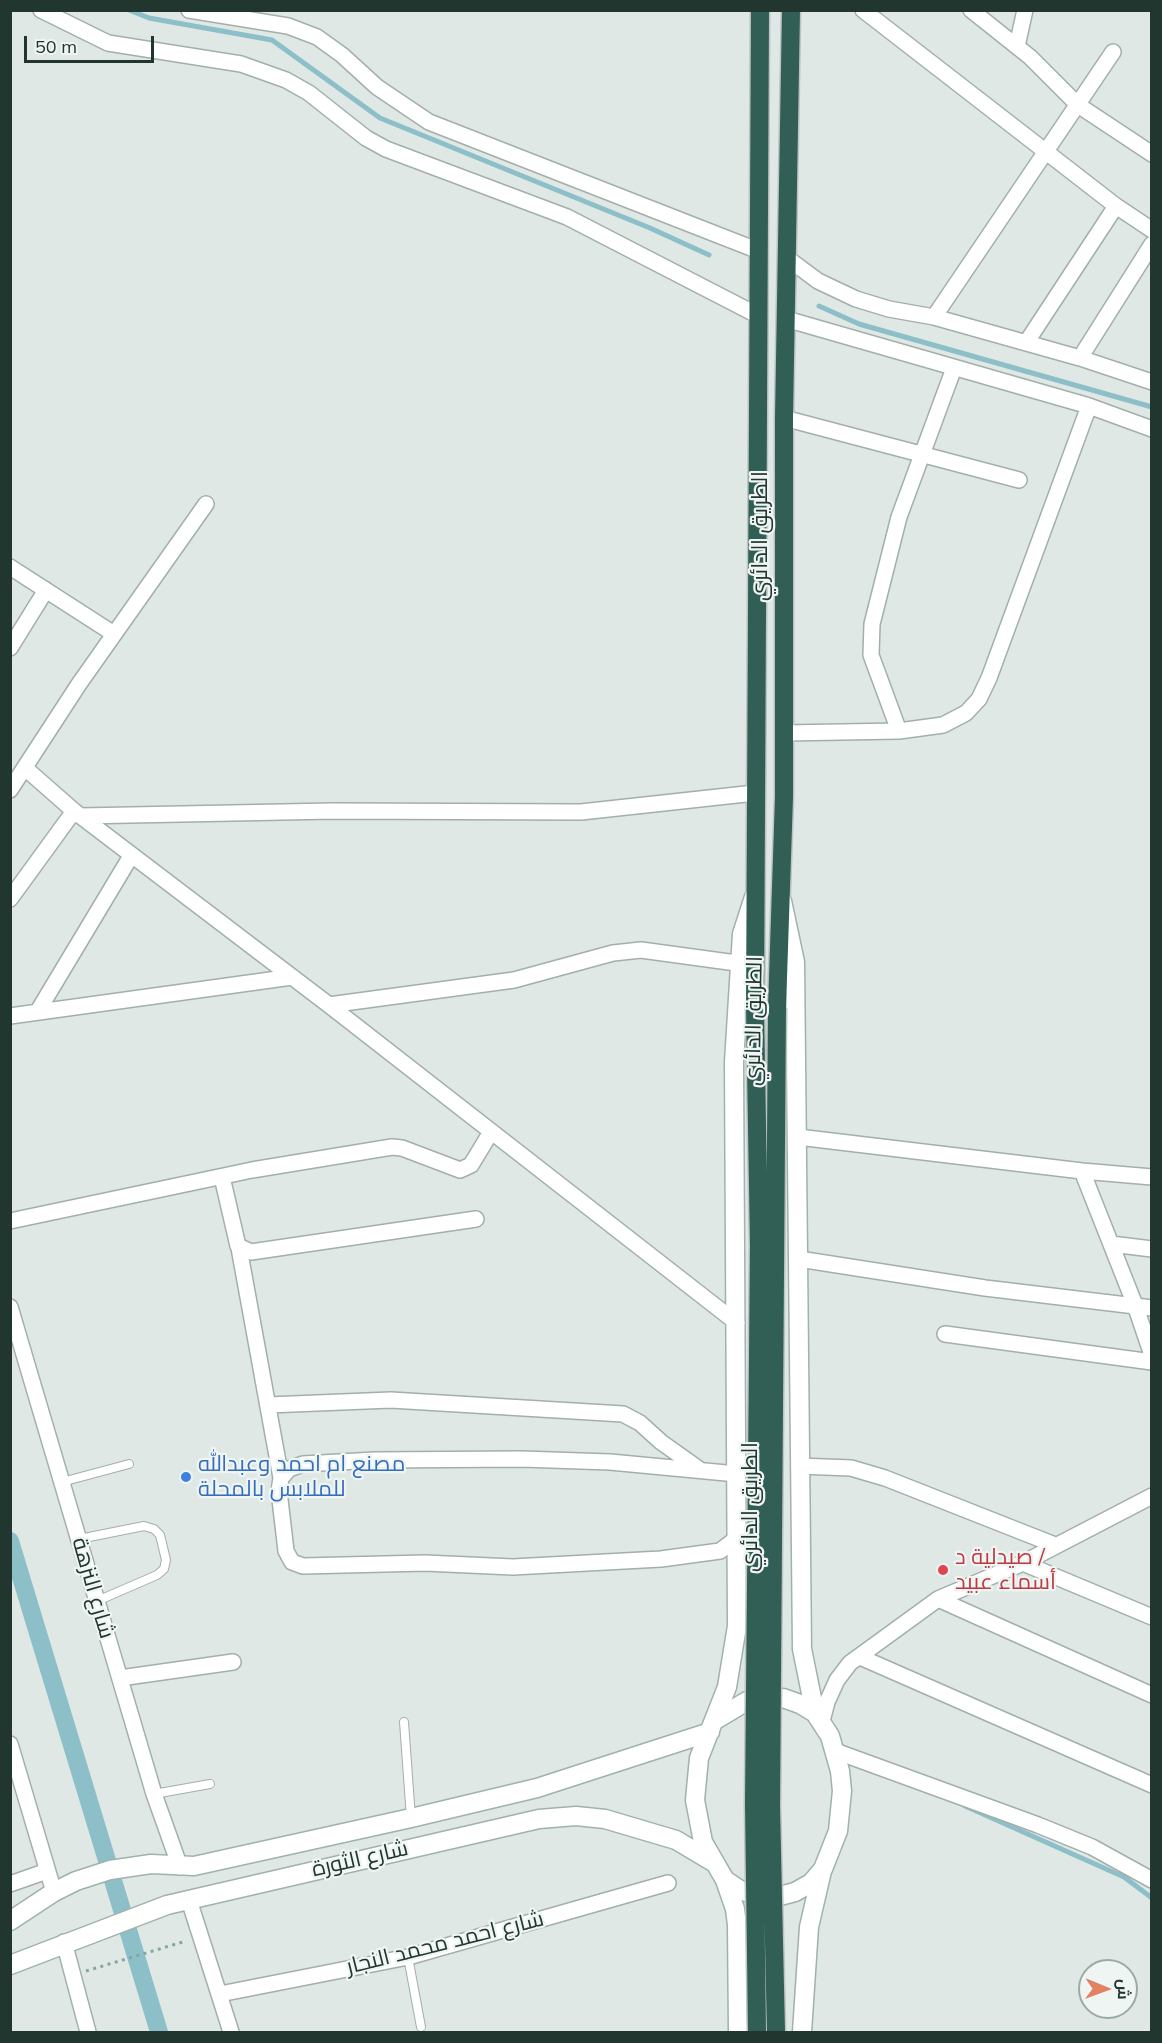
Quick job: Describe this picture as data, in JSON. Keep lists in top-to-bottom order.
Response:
{
  "streets": {
    "highway": ["الطريق الدائري"],
    "street": ["شارع النزهة", "شارع الثورة", "شارع احمد محمد النجار"]
  },
  "crossings": [
    ["شارع النزهة", "شارع الثورة"]
  ],
  "places": ["مصنع ام احمد وعبدالله للملابس بالمحلة", "صيدلية د / أسماء عبيد"],
  "scale_bar": "50 m",
  "north": "right"
}
